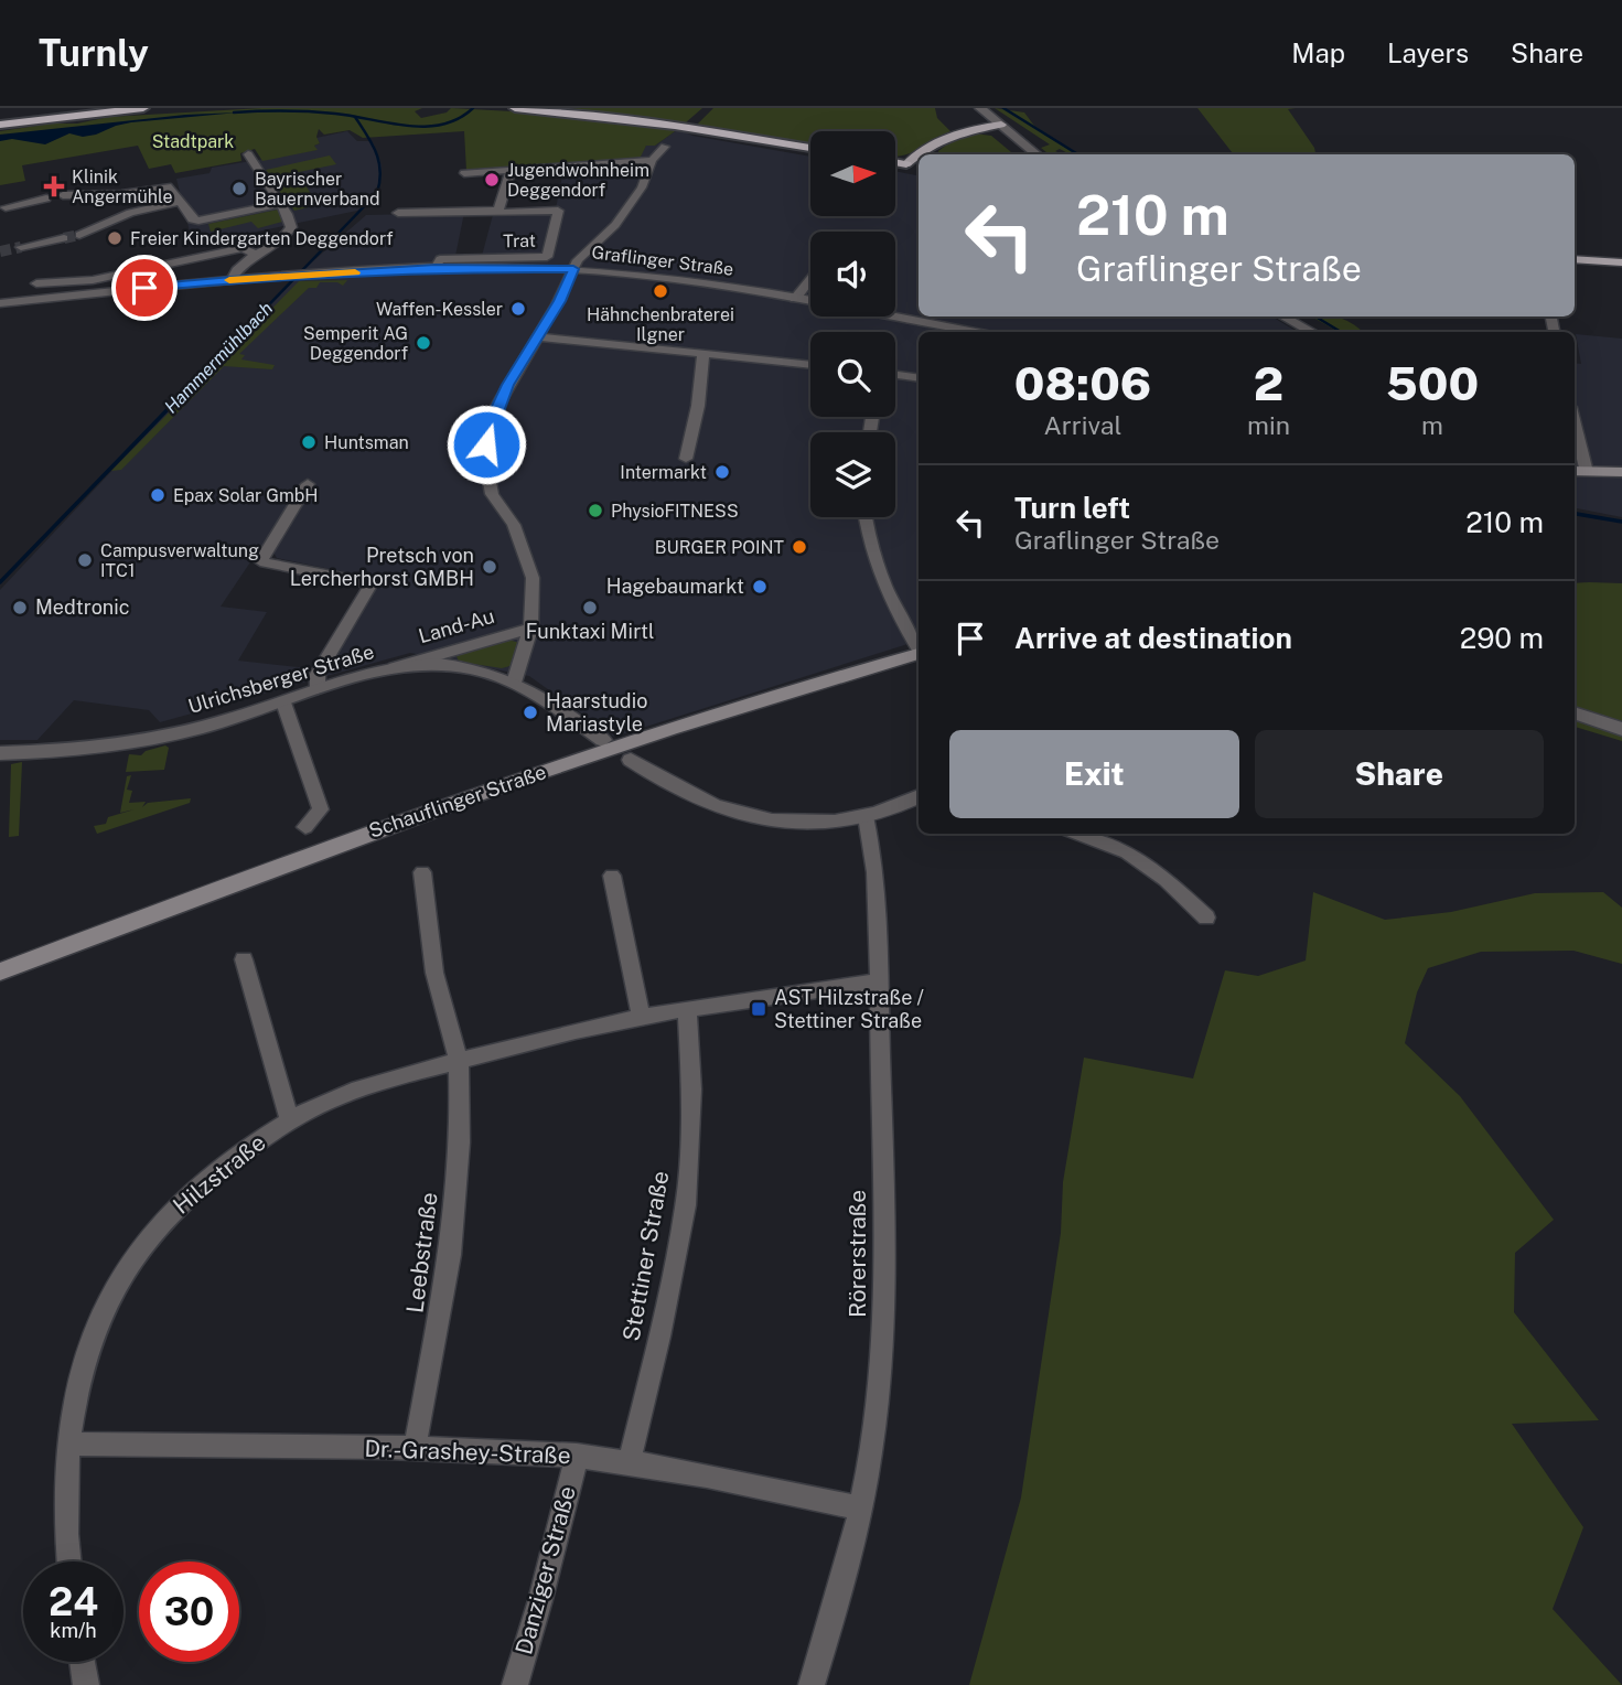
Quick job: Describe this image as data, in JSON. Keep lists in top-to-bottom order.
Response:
{
  "streets": {
    "main road": ["Schauflinger Straße"],
    "street": [
      "Trat",
      "Graflinger Straße",
      "Land-Au",
      "Ulrichsberger Straße",
      "Hilzstraße",
      "Leebstraße",
      "Rörerstraße",
      "Stettiner Straße",
      "Dr.-Grashey-Straße",
      "Danziger Straße"
    ]
  },
  "crossings": [
    ["Trat", "Graflinger Straße"],
    ["Land-Au", "Ulrichsberger Straße"],
    ["Hilzstraße", "Leebstraße"],
    ["Hilzstraße", "Rörerstraße"],
    ["Hilzstraße", "Stettiner Straße"],
    ["Hilzstraße", "Dr.-Grashey-Straße"],
    ["Leebstraße", "Dr.-Grashey-Straße"],
    ["Rörerstraße", "Dr.-Grashey-Straße"],
    ["Stettiner Straße", "Dr.-Grashey-Straße"],
    ["Dr.-Grashey-Straße", "Danziger Straße"]
  ],
  "water": ["Hammermühlbach"],
  "parks": ["Stadtpark"],
  "places": {
    "other": [
      "Jugendwohnheim Deggendorf",
      "Bayrischer Bauernverband",
      "Freier Kindergarten Deggendorf",
      "Hähnchenbraterei Ilgner",
      "Waffen-Kessler",
      "Semperit AG Deggendorf",
      "Huntsman",
      "Intermarkt",
      "Epax Solar GmbH",
      "PhysioFITNESS",
      "BURGER POINT",
      "Campusverwaltung ITC1",
      "Pretsch von Lercherhorst GMBH",
      "Hagebaumarkt",
      "Medtronic",
      "Funktaxi Mirtl",
      "Haarstudio Mariastyle"
    ],
    "health": ["Klinik Angermühle"],
    "transit": ["AST Hilzstraße / Stettiner Straße"]
  },
  "north": "right",
  "page": {
    "header": "Turnly",
    "nav": ["Map", "Layers", "Share"],
    "turn": ["210 m", "Graflinger Straße"],
    "eta": [
      "08:06",
      "Arrival",
      "2",
      "min",
      "500",
      "m"
    ],
    "list": [
      {
        "name": "Turn left",
        "note": "Graflinger Straße",
        "value": "210 m"
      },
      {
        "name": "Arrive at destination",
        "value": "290 m"
      }
    ],
    "buttons": ["Exit", "Share"],
    "speed": "24 km/h",
    "limit": "30"
  }
}
